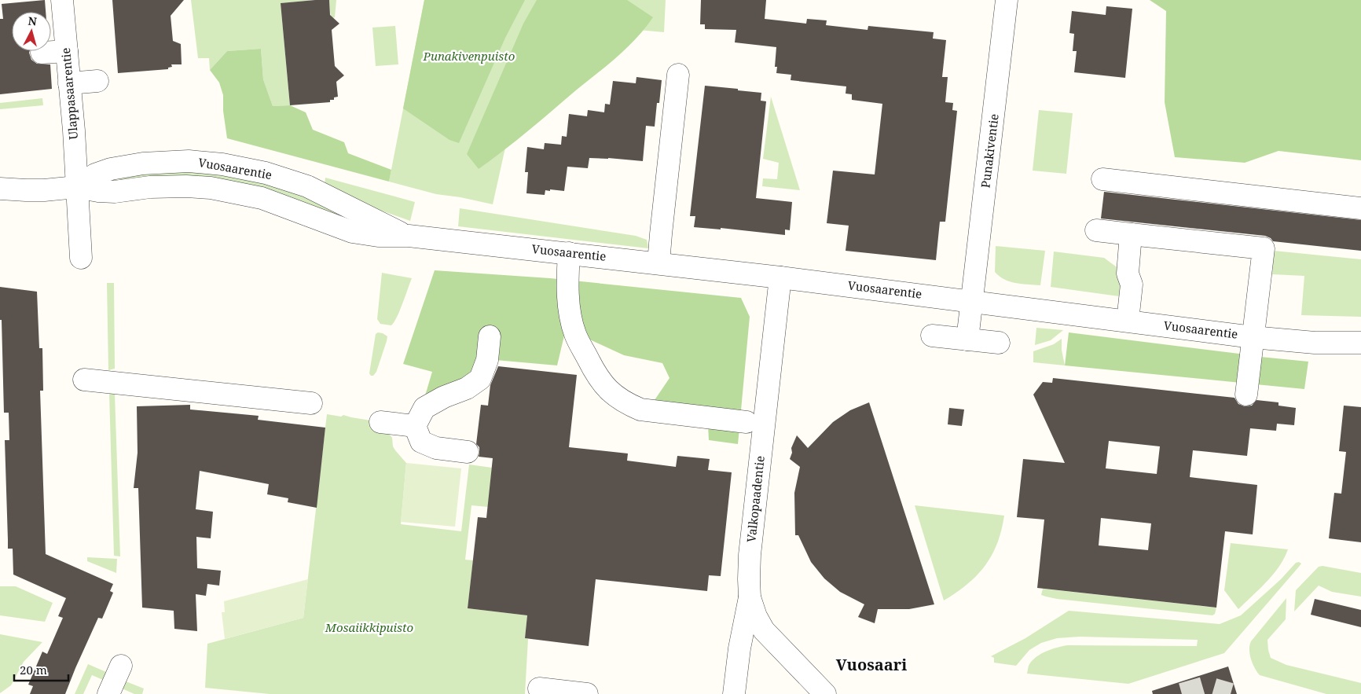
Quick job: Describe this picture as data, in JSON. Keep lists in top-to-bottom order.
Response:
{
  "streets": {
    "street": [
      "Ulappasaarentie",
      "Punakiventie",
      "Vuosaarentie",
      "Valkopaadentie"
    ]
  },
  "crossings": [
    ["Ulappasaarentie", "Vuosaarentie"],
    ["Punakiventie", "Vuosaarentie"],
    ["Vuosaarentie", "Valkopaadentie"]
  ],
  "districts": ["Vuosaari"],
  "parks": ["Punakivenpuisto", "Mosaiikkipuisto"],
  "scale_bar": "20 m",
  "north": "top"
}
